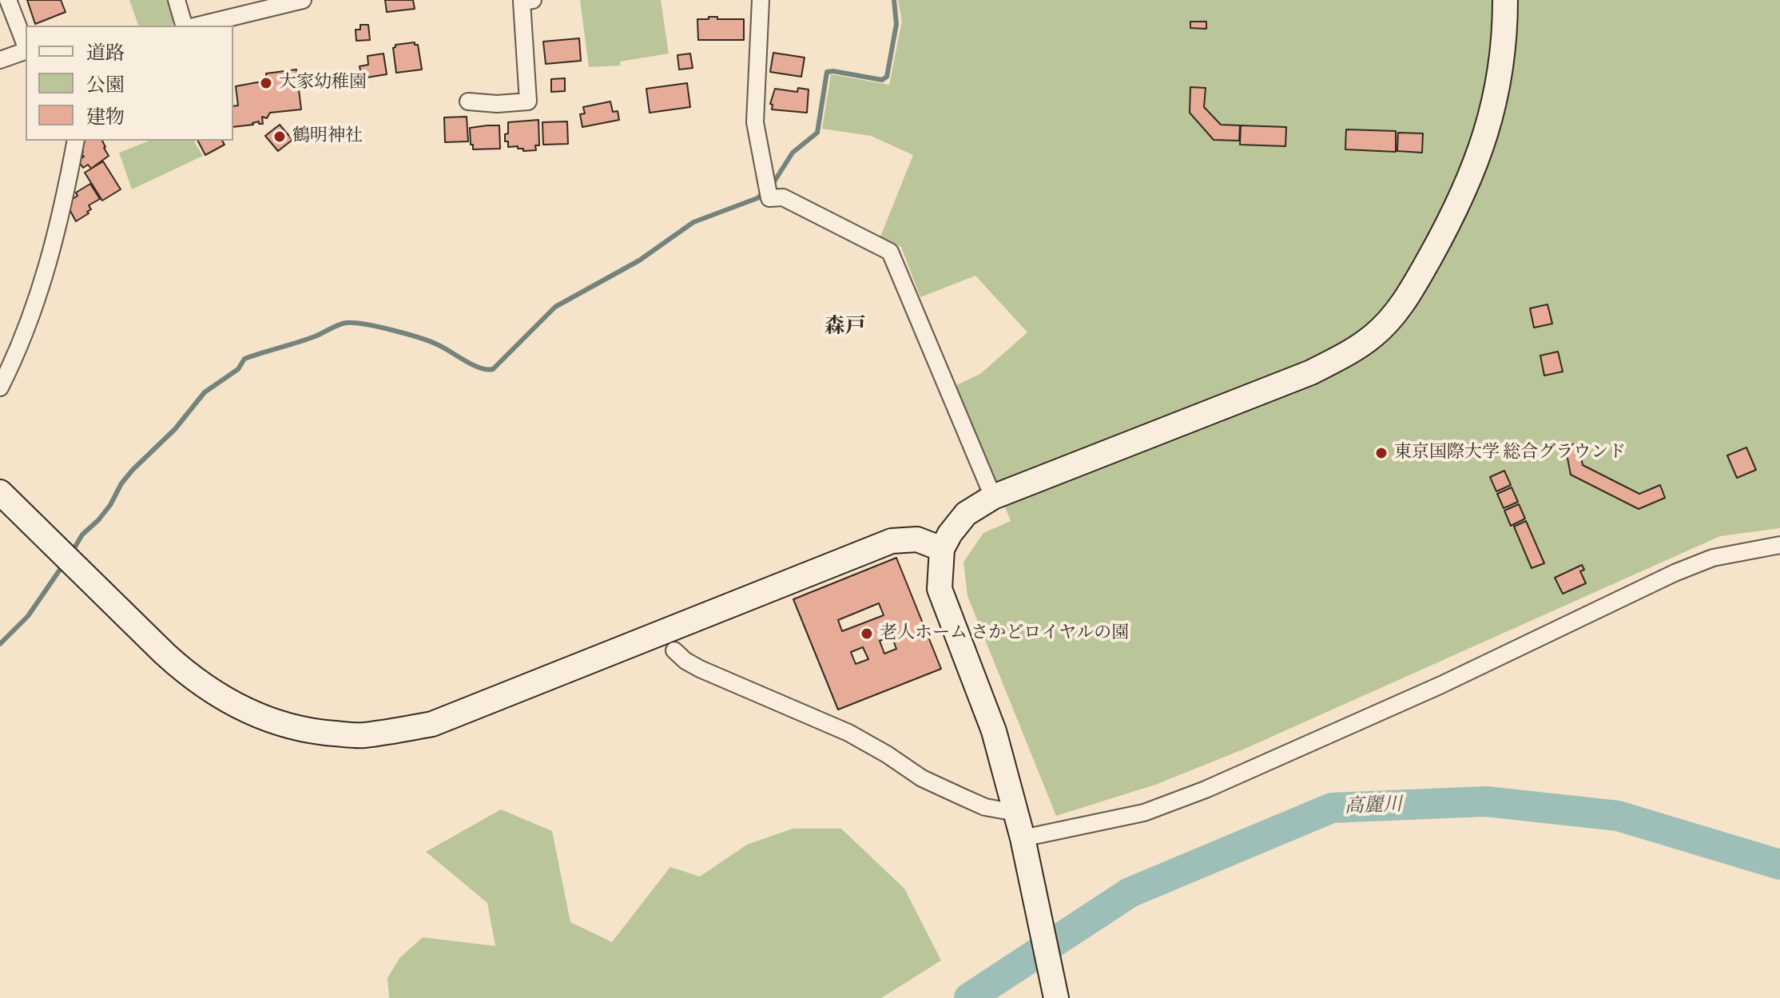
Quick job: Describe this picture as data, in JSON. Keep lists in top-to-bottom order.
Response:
{
  "districts": ["森戸"],
  "water": ["高麗川"],
  "places": [
    "大家幼稚園",
    "鶴明神社",
    "東京国際大学 総合グラウンド",
    "老人ホーム さかどロイヤルの園"
  ],
  "legend": ["道路", "公園", "建物"]
}
